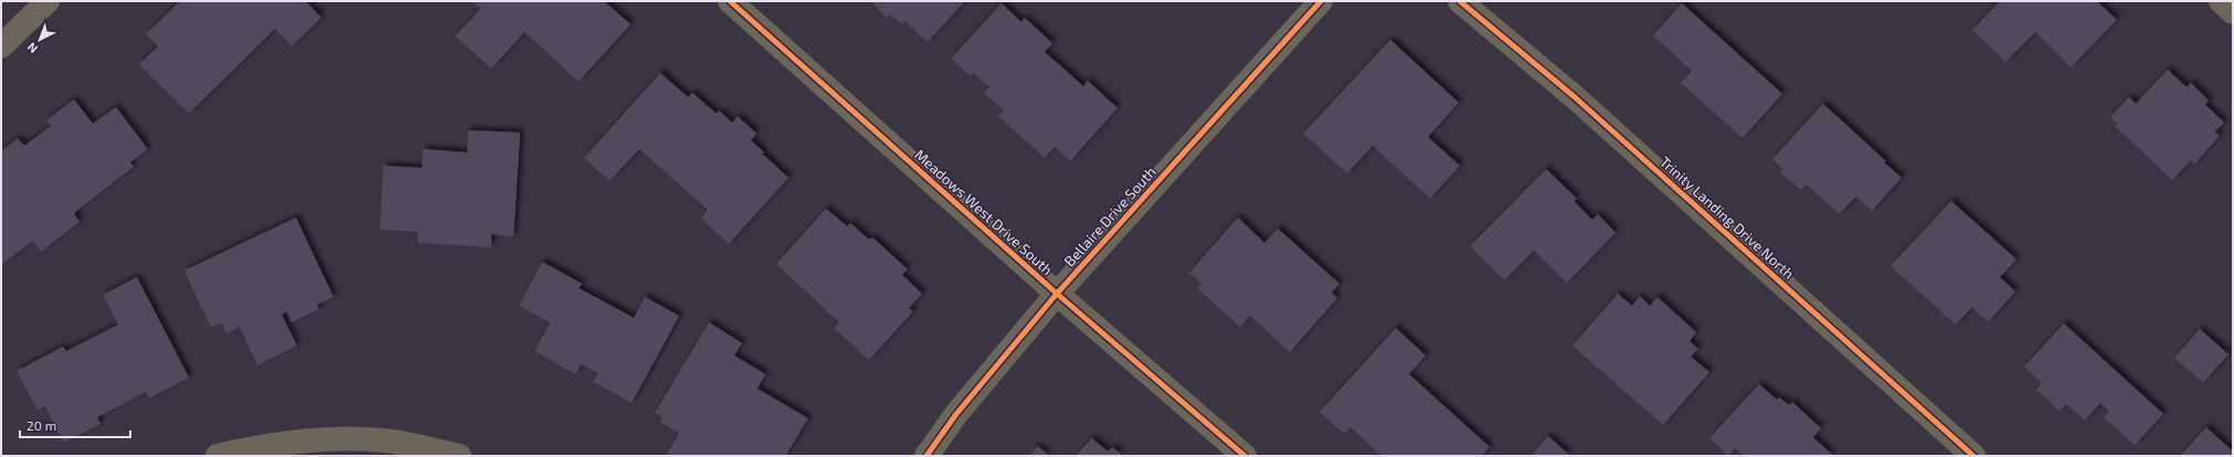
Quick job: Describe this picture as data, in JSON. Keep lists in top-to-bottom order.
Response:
{
  "streets": {
    "street": ["Meadows West Drive South", "Bellaire Drive South", "Trinity Landing Drive North"]
  },
  "crossings": [
    ["Meadows West Drive South", "Bellaire Drive South"]
  ],
  "scale_bar": "20 m",
  "north": "bottom left"
}
